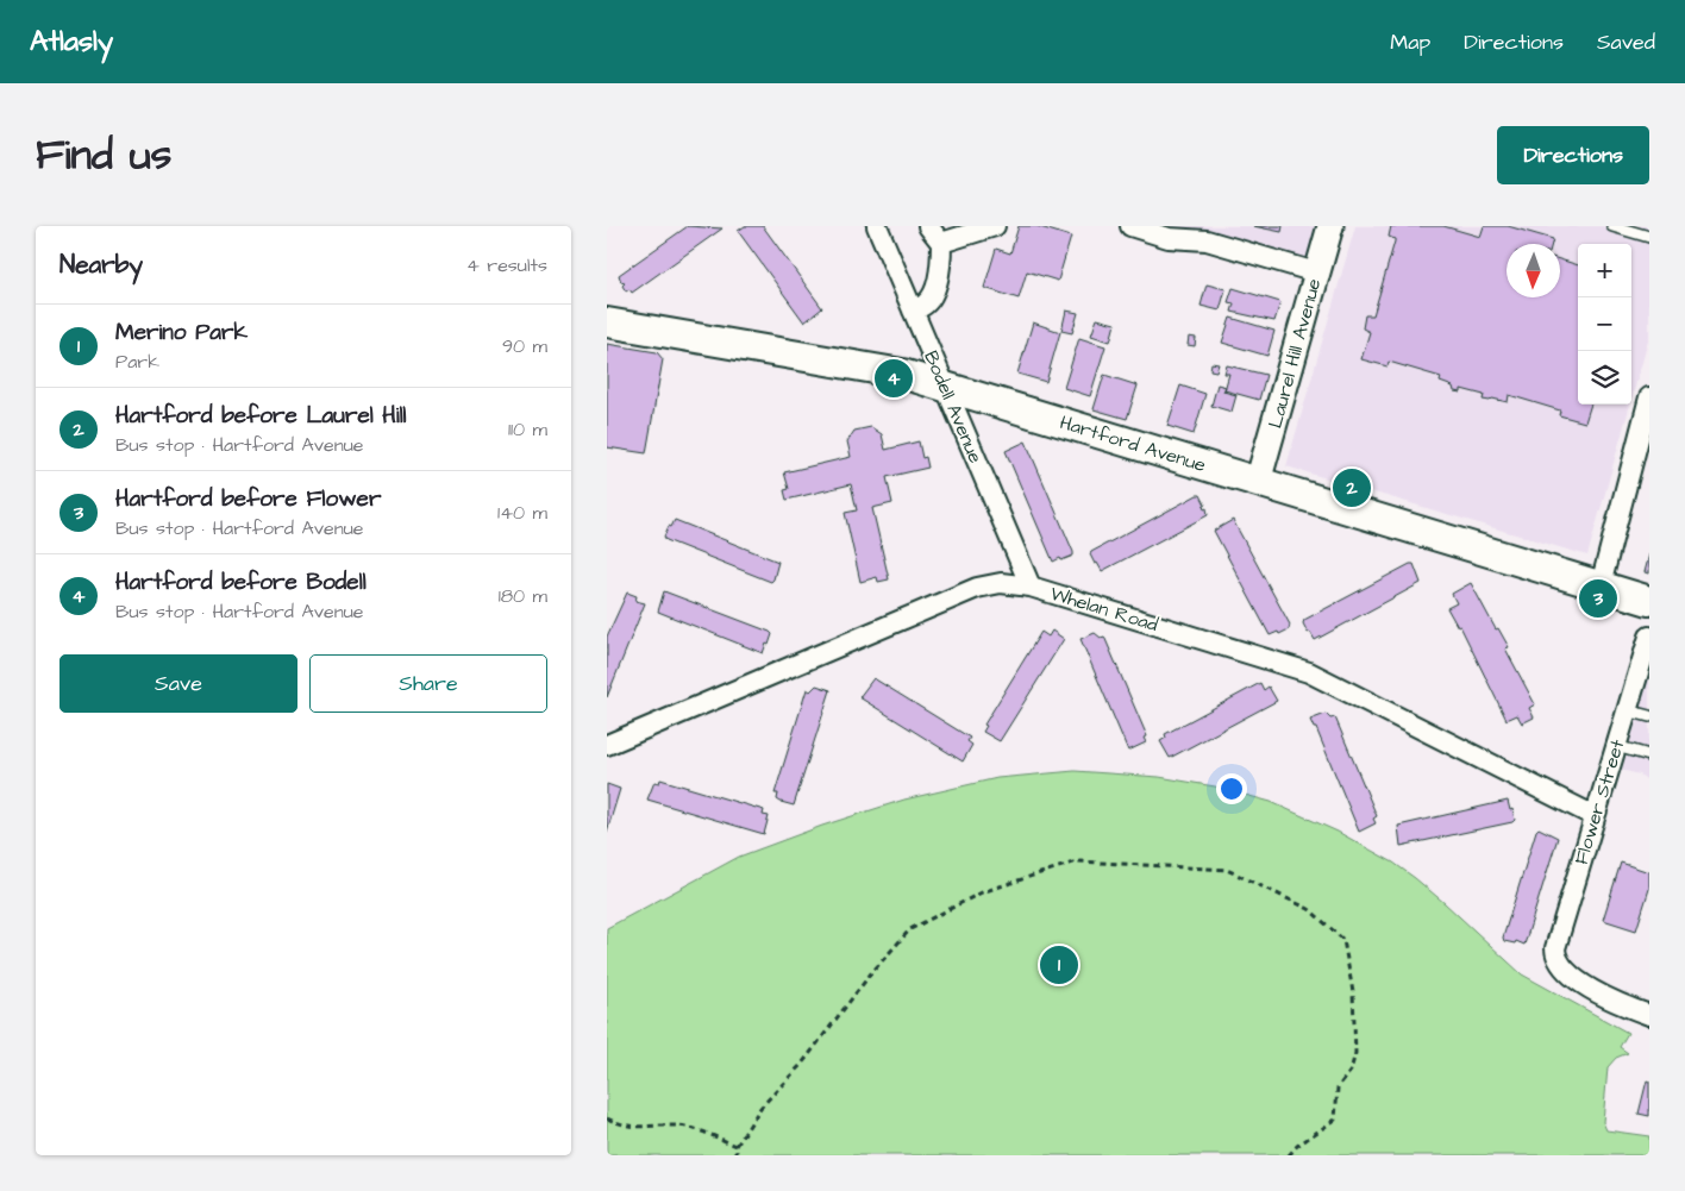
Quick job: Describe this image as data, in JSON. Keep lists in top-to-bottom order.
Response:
{
  "streets": {
    "main road": ["Hartford Avenue"],
    "street": [
      "Laurel Hill Avenue",
      "Bodell Avenue",
      "Whelan Road",
      "Flower Street"
    ]
  },
  "crossings": [
    ["Laurel Hill Avenue", "Hartford Avenue"],
    ["Bodell Avenue", "Hartford Avenue"],
    ["Bodell Avenue", "Whelan Road"],
    ["Whelan Road", "Flower Street"]
  ],
  "north": "bottom",
  "page": {
    "header": "Atlasly",
    "nav": ["Map", "Directions", "Saved"],
    "title": "Find us",
    "buttons": [
      "Directions",
      ["Save", "Share"]
    ],
    "heading": ["Nearby", "4 results"],
    "map_buttons": ["+", "−"],
    "list": [
      {
        "mark": "1",
        "name": "Merino Park",
        "note": "Park",
        "value": "90 m"
      },
      {
        "mark": "2",
        "name": "Hartford before Laurel Hill",
        "note": "Bus stop · Hartford Avenue",
        "value": "110 m"
      },
      {
        "mark": "3",
        "name": "Hartford before Flower",
        "note": "Bus stop · Hartford Avenue",
        "value": "140 m"
      },
      {
        "mark": "4",
        "name": "Hartford before Bodell",
        "note": "Bus stop · Hartford Avenue",
        "value": "180 m"
      }
    ],
    "pins": [
      "4",
      "2",
      "3",
      "1"
    ]
  }
}
